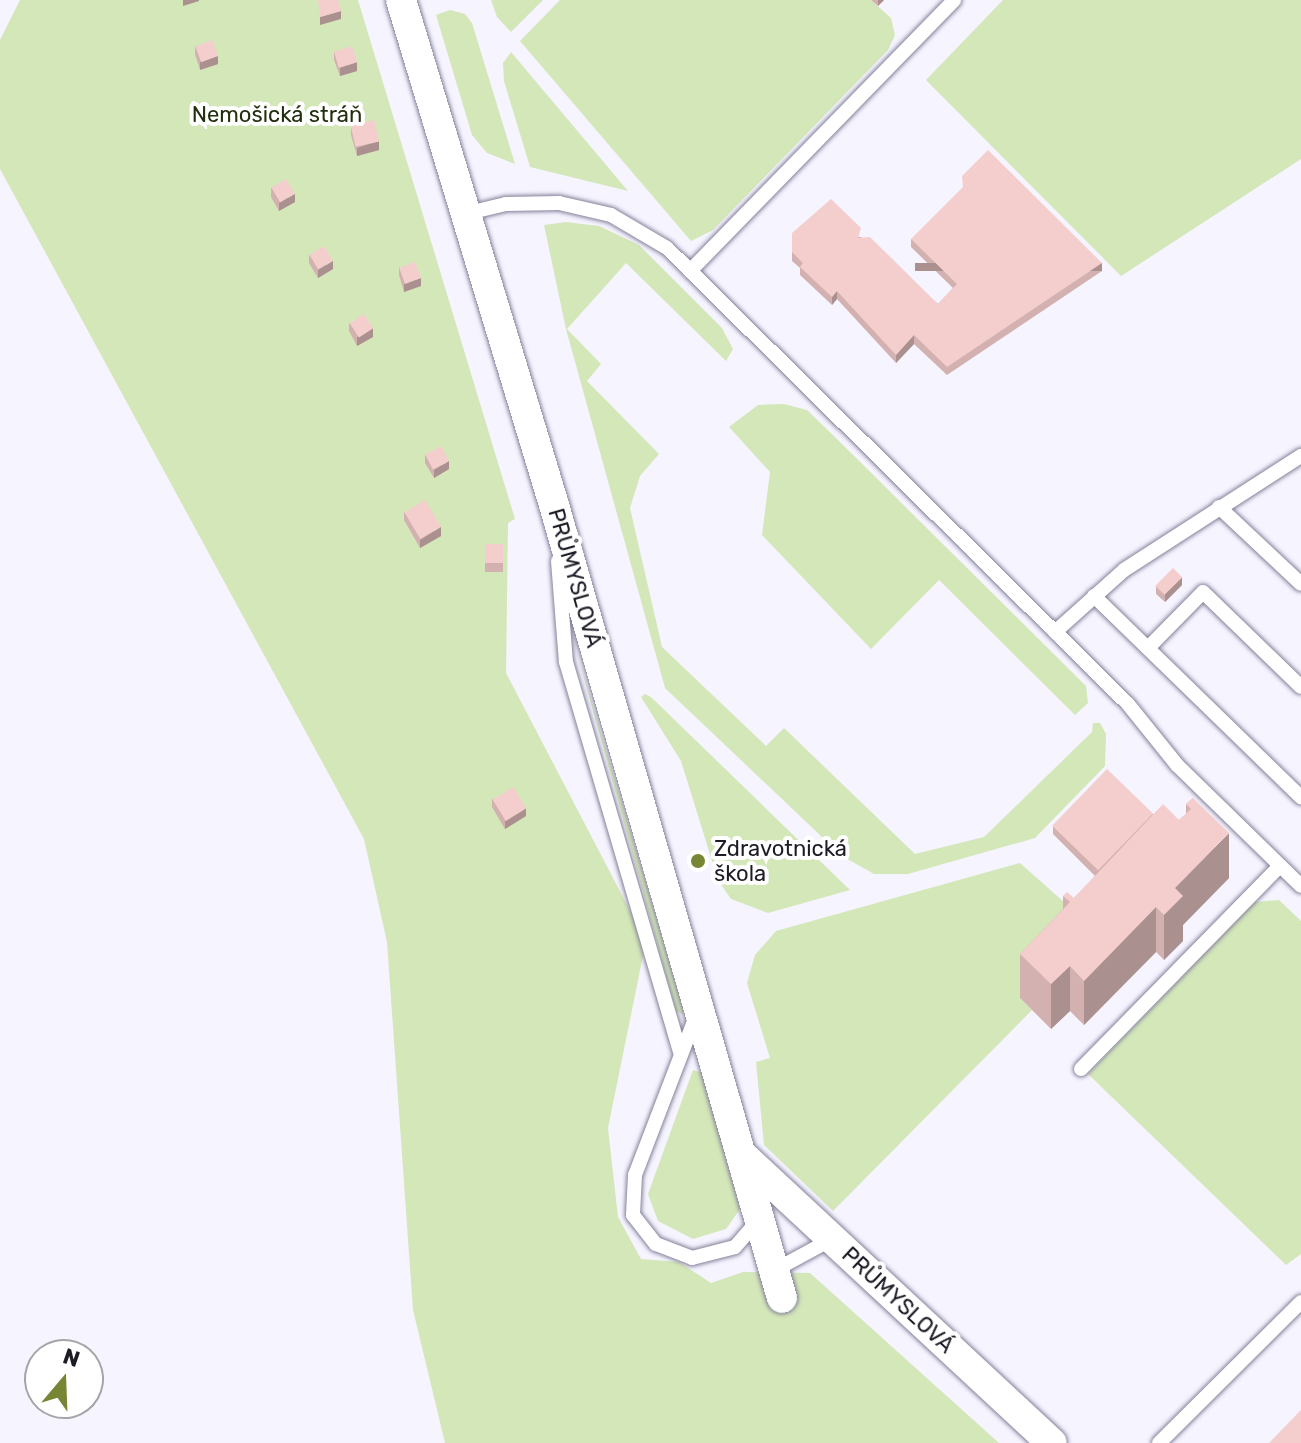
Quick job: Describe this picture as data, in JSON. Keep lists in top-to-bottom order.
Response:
{
  "streets": {
    "street": ["PRŮMYSLOVÁ"]
  },
  "parks": ["Nemošická stráň"],
  "places": ["Zdravotnická škola"],
  "north": "top"
}
